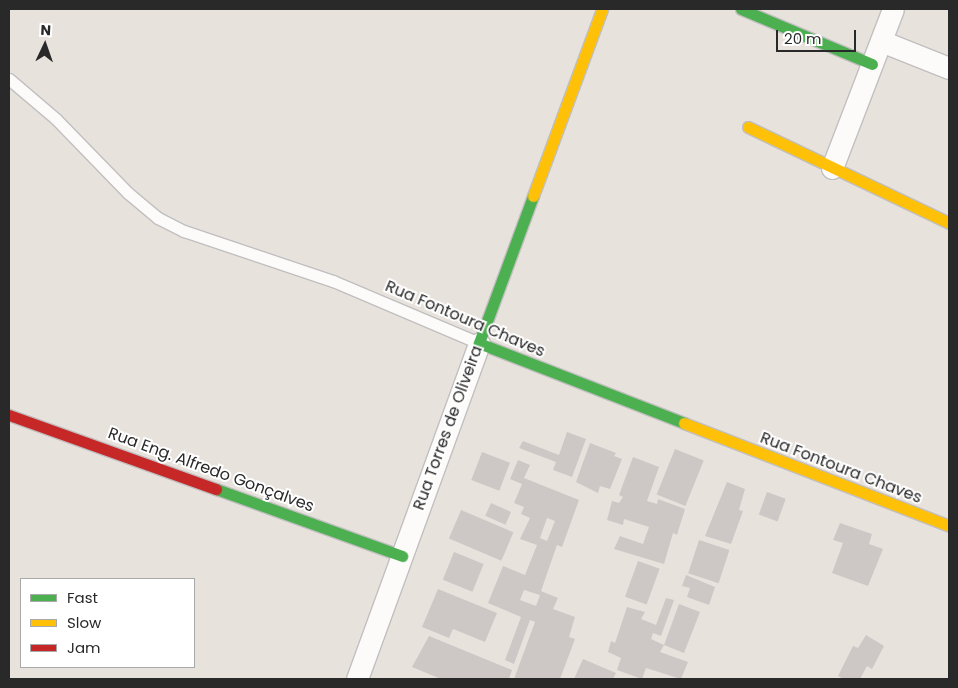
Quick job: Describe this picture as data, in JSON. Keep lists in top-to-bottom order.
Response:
{
  "streets": {
    "street": ["Rua Fontoura Chaves", "Rua Torres de Oliveira", "Rua Eng. Alfredo Gonçalves"]
  },
  "crossings": [
    ["Rua Fontoura Chaves", "Rua Torres de Oliveira"],
    ["Rua Torres de Oliveira", "Rua Eng. Alfredo Gonçalves"]
  ],
  "legend": ["Fast", "Slow", "Jam"],
  "scale_bar": "20 m",
  "north": "top"
}
